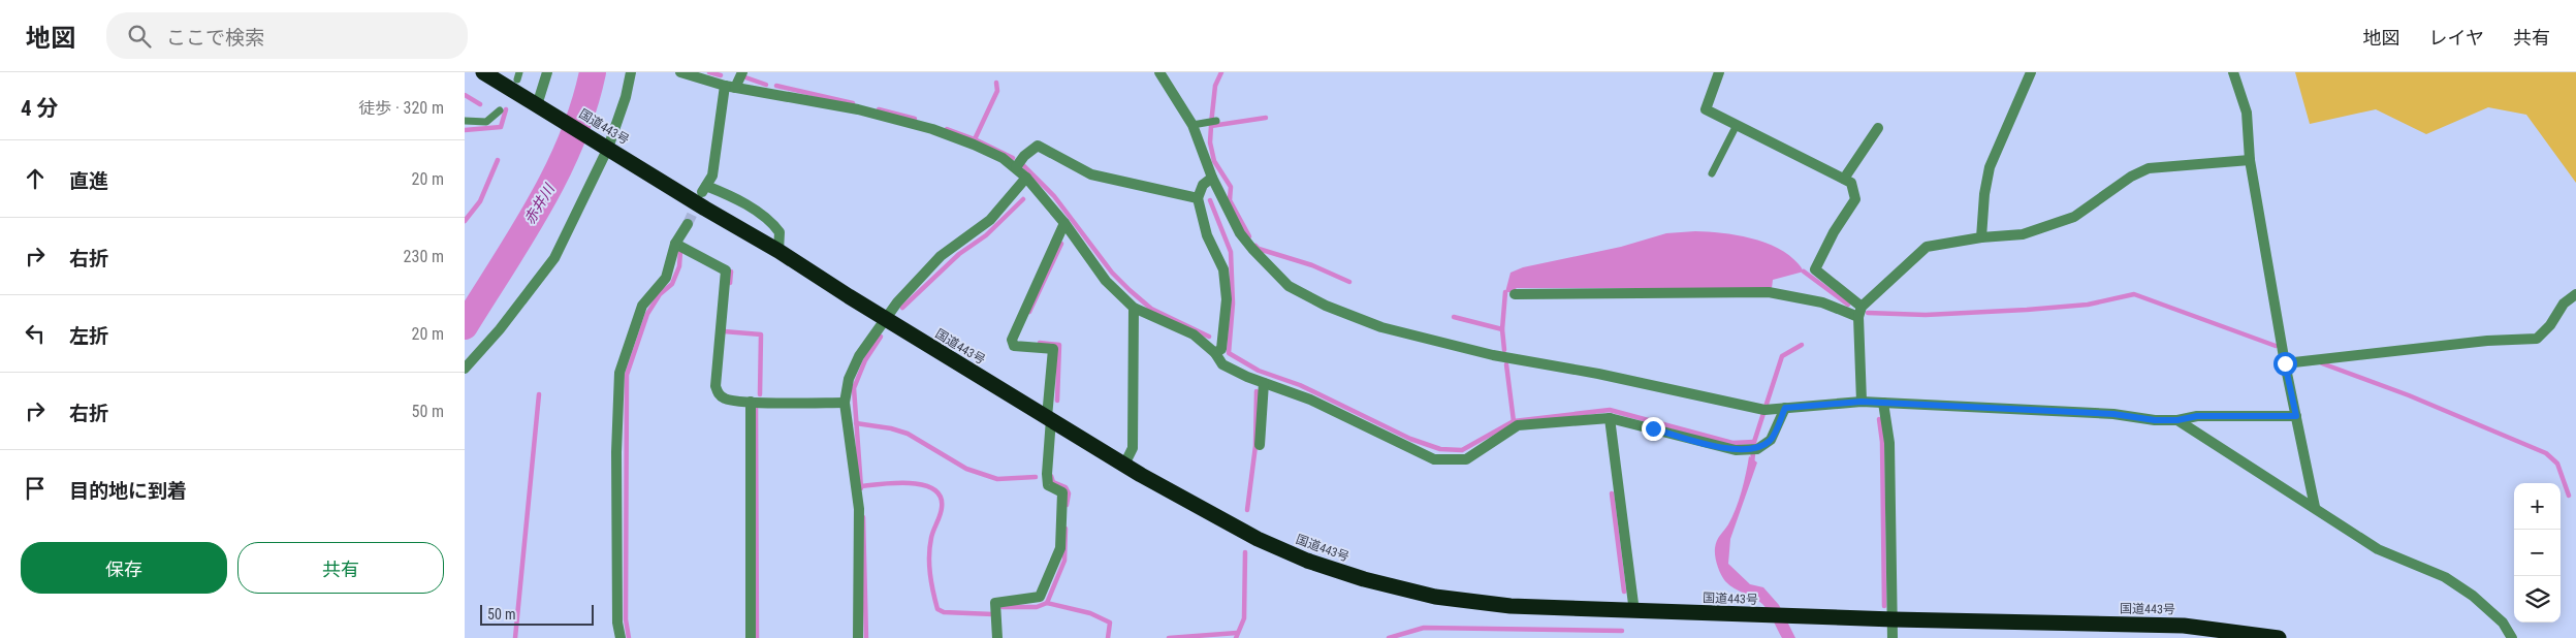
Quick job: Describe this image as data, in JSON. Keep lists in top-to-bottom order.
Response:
{
  "streets": {
    "highway": ["国道443号"]
  },
  "water": ["赤井川"],
  "scale_bar": "50 m",
  "page": {
    "header": "地図",
    "search": "ここで検索",
    "nav": ["地図", "レイヤ", "共有"],
    "heading": ["4 分", "徒歩 · 320 m"],
    "list": [
      ["直進", "20 m"],
      ["右折", "230 m"],
      ["左折", "20 m"],
      ["右折", "50 m"],
      "目的地に到着"
    ],
    "map_buttons": ["+", "−"],
    "buttons": ["保存", "共有"],
    "scale": "50 m"
  }
}
